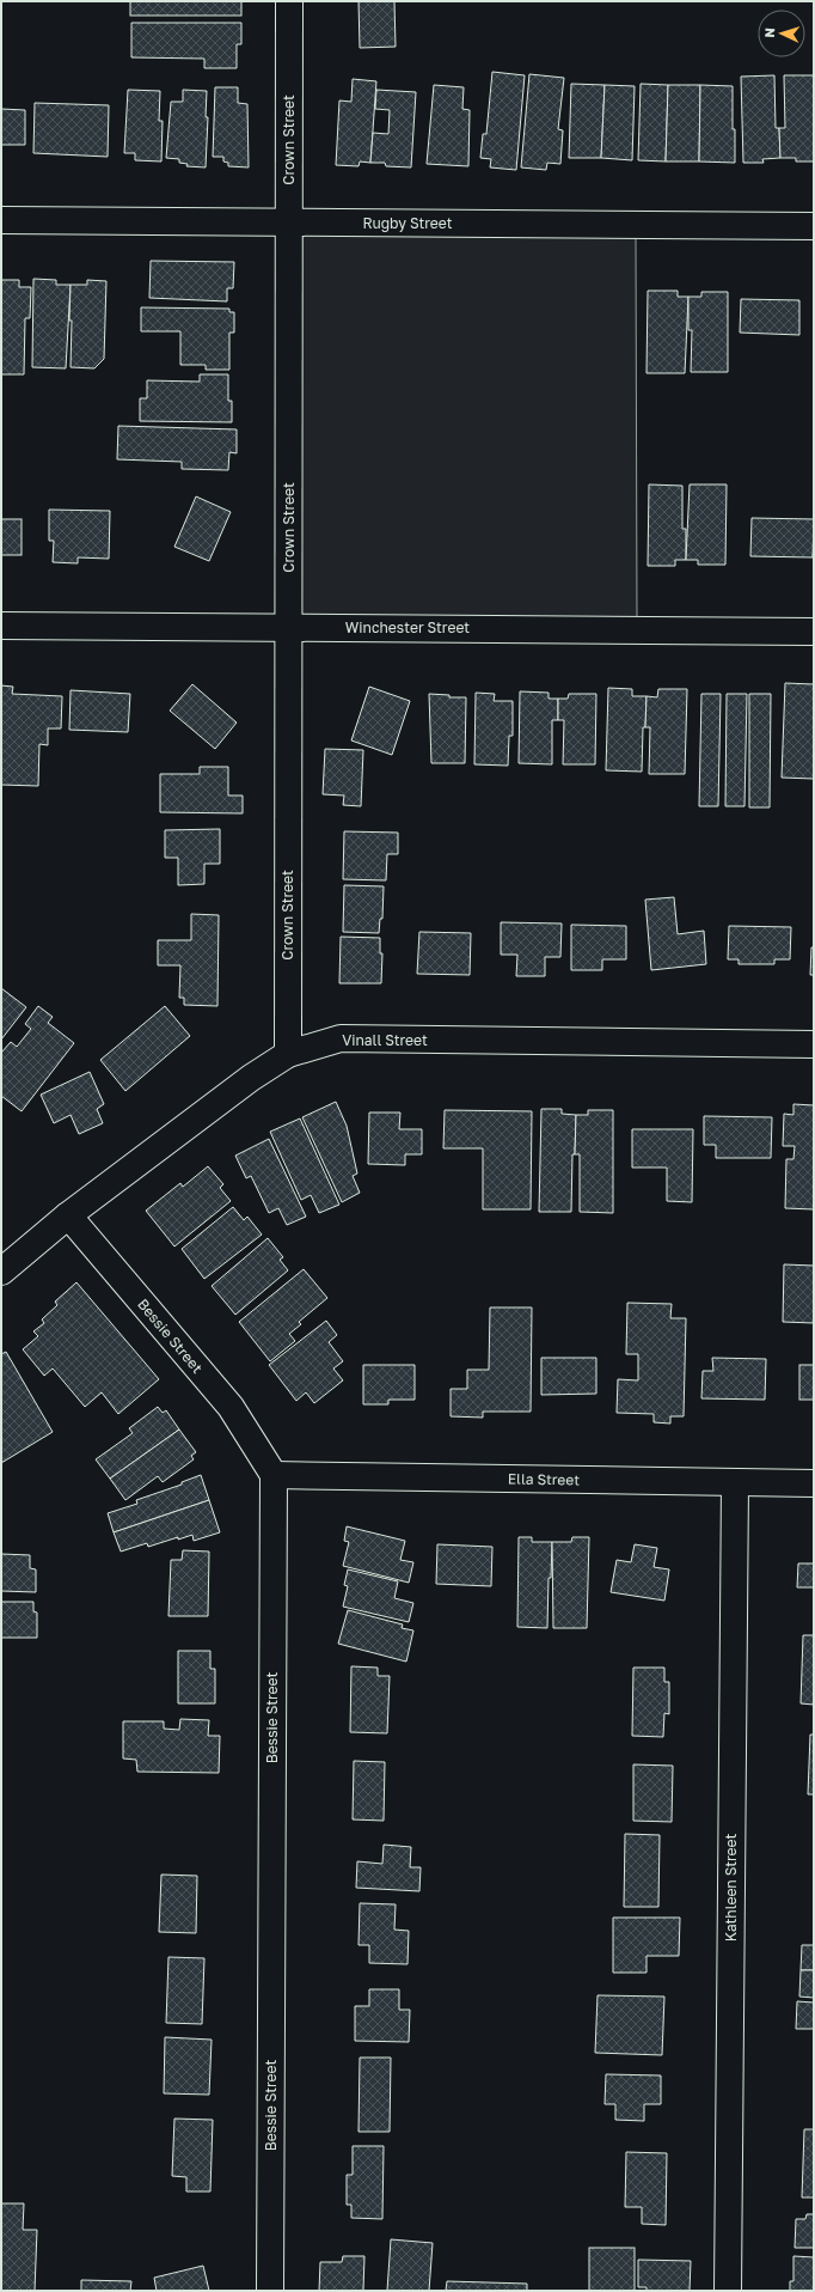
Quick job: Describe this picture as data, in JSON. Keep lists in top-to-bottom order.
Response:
{
  "streets": {
    "street": [
      "Crown Street",
      "Rugby Street",
      "Winchester Street",
      "Vinall Street",
      "Bessie Street",
      "Ella Street",
      "Kathleen Street"
    ]
  },
  "crossings": [
    ["Crown Street", "Rugby Street"],
    ["Crown Street", "Winchester Street"],
    ["Crown Street", "Vinall Street"],
    ["Vinall Street", "Bessie Street"],
    ["Bessie Street", "Ella Street"],
    ["Ella Street", "Kathleen Street"]
  ],
  "north": "left"
}
